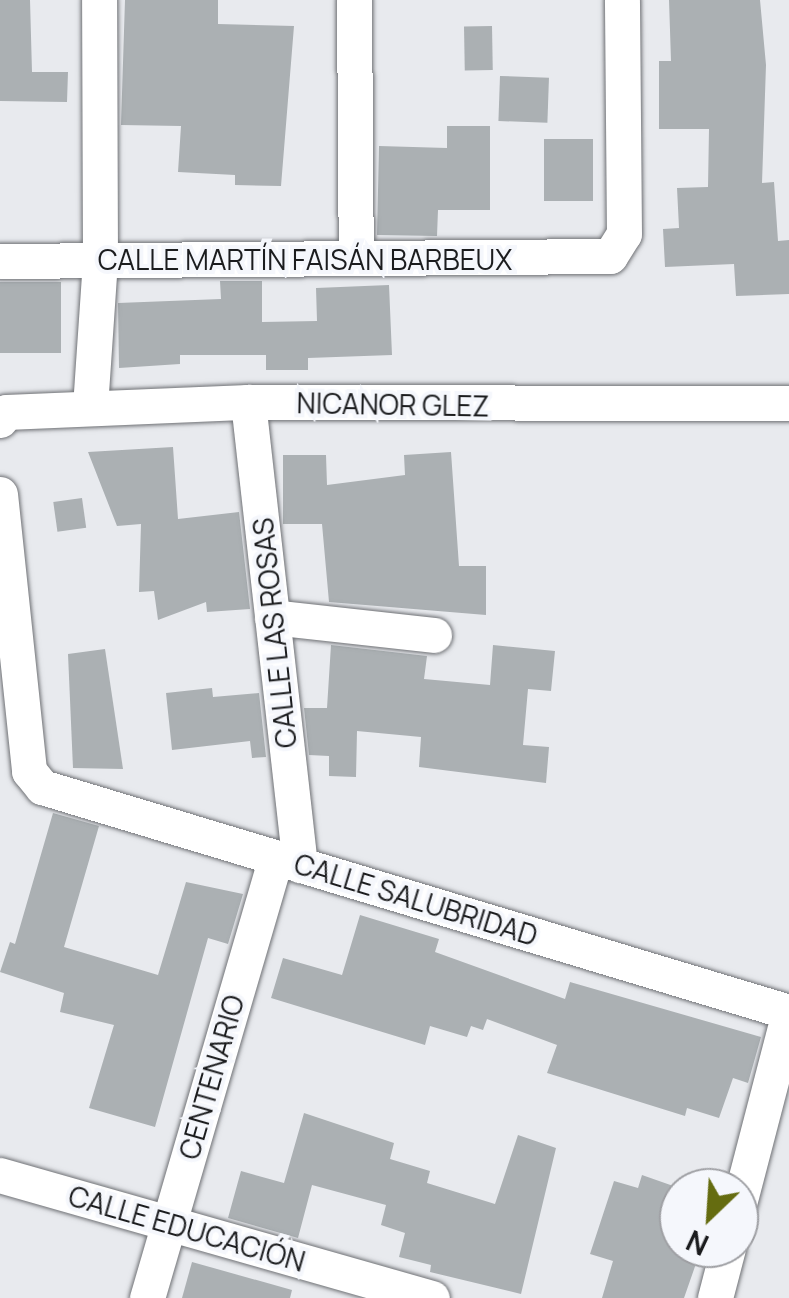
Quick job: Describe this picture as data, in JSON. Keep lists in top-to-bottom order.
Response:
{
  "streets": {
    "street": [
      "CALLE MARTÍN FAISÁN BARBEUX",
      "NICANOR GLEZ",
      "CALLE LAS ROSAS",
      "CALLE SALUBRIDAD",
      "CENTENARIO",
      "CALLE EDUCACIÓN"
    ]
  },
  "crossings": [
    ["NICANOR GLEZ", "CALLE LAS ROSAS"],
    ["CALLE LAS ROSAS", "CALLE SALUBRIDAD"],
    ["CALLE LAS ROSAS", "CENTENARIO"],
    ["CALLE SALUBRIDAD", "CENTENARIO"],
    ["CENTENARIO", "CALLE EDUCACIÓN"]
  ],
  "north": "bottom left"
}
